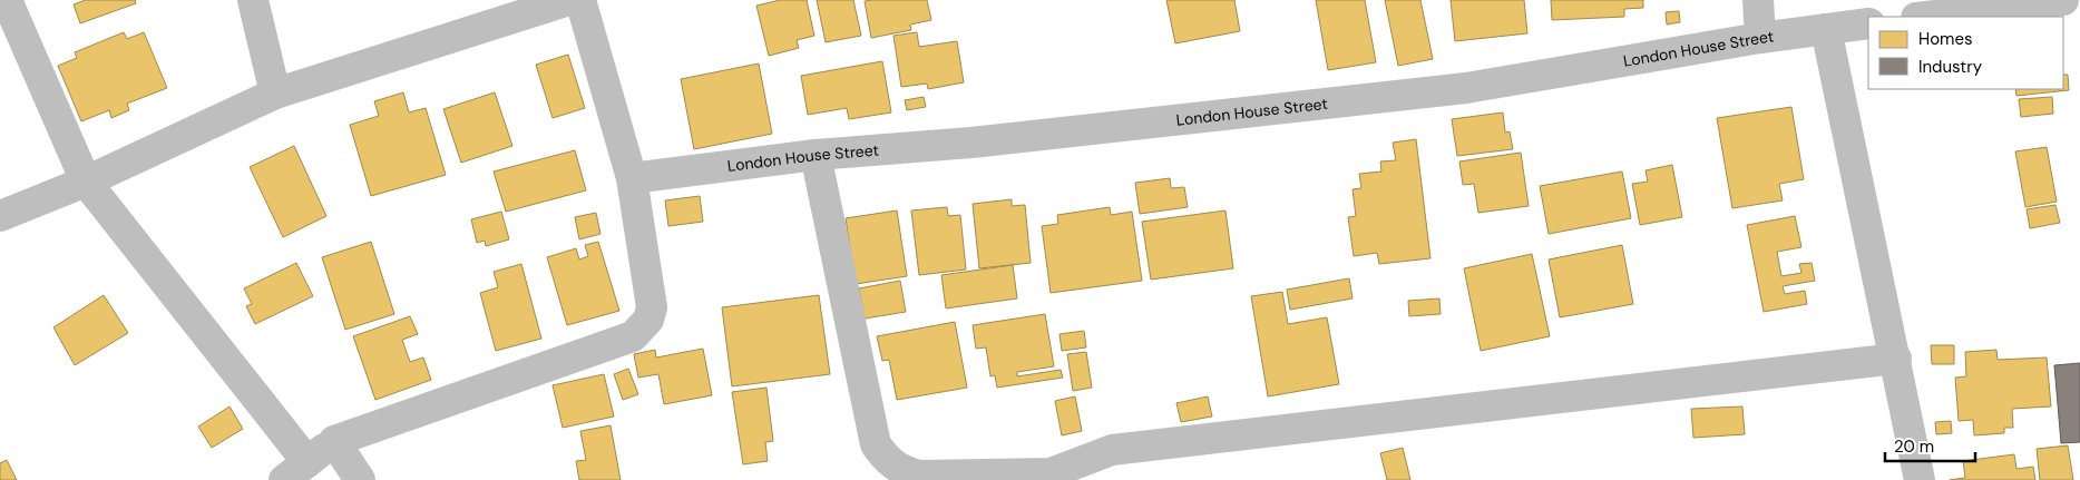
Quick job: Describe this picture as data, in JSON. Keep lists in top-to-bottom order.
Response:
{
  "streets": {
    "street": ["London House Street"]
  },
  "legend": ["Homes", "Industry"],
  "scale_bar": "20 m"
}
